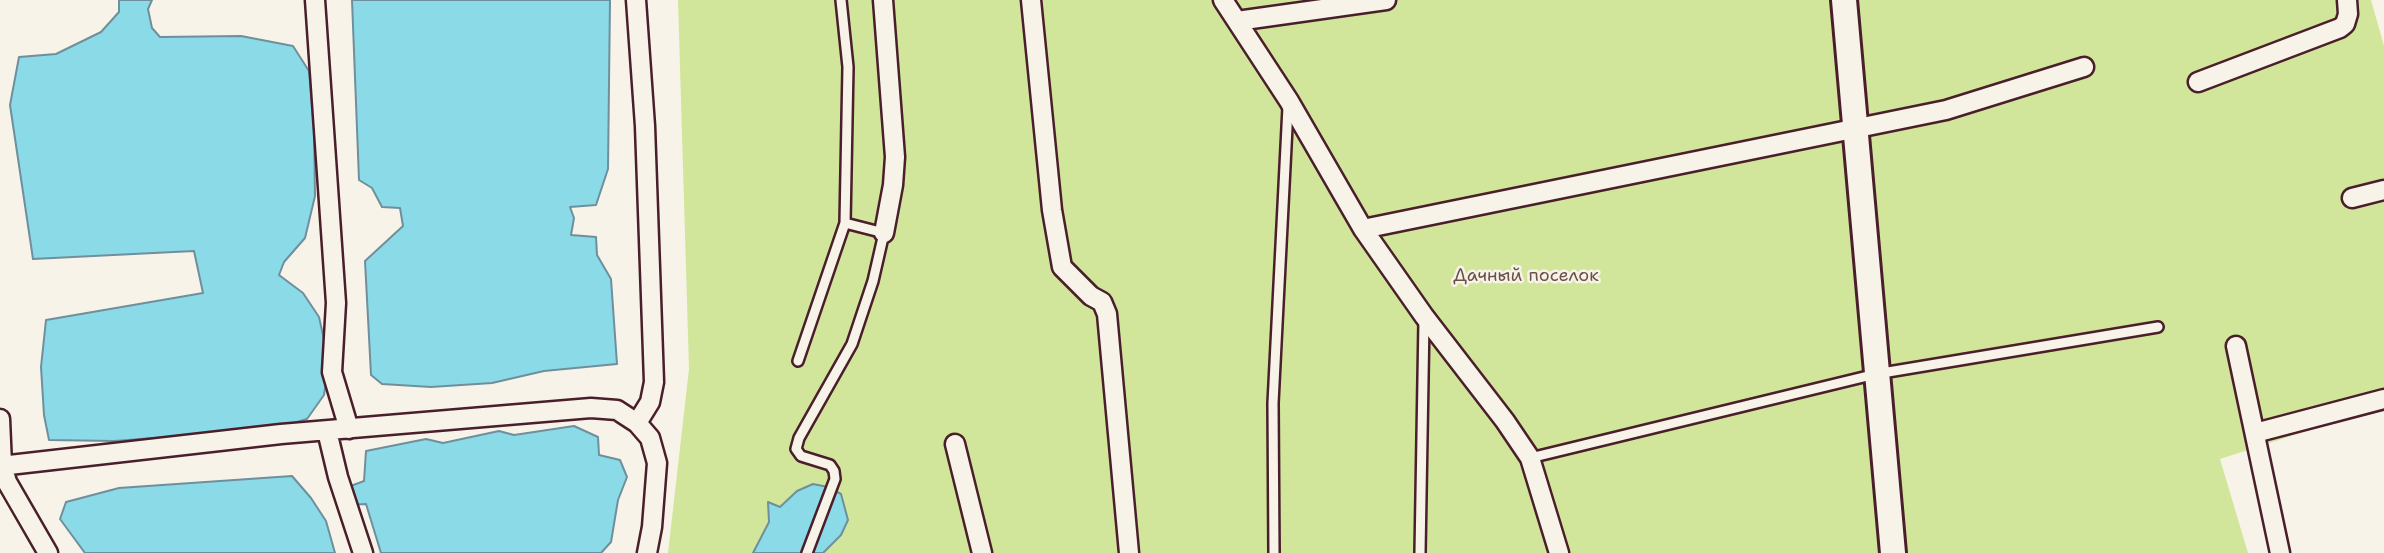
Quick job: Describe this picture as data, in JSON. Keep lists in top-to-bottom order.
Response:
{
  "parks": ["Дачный поселок"]
}
